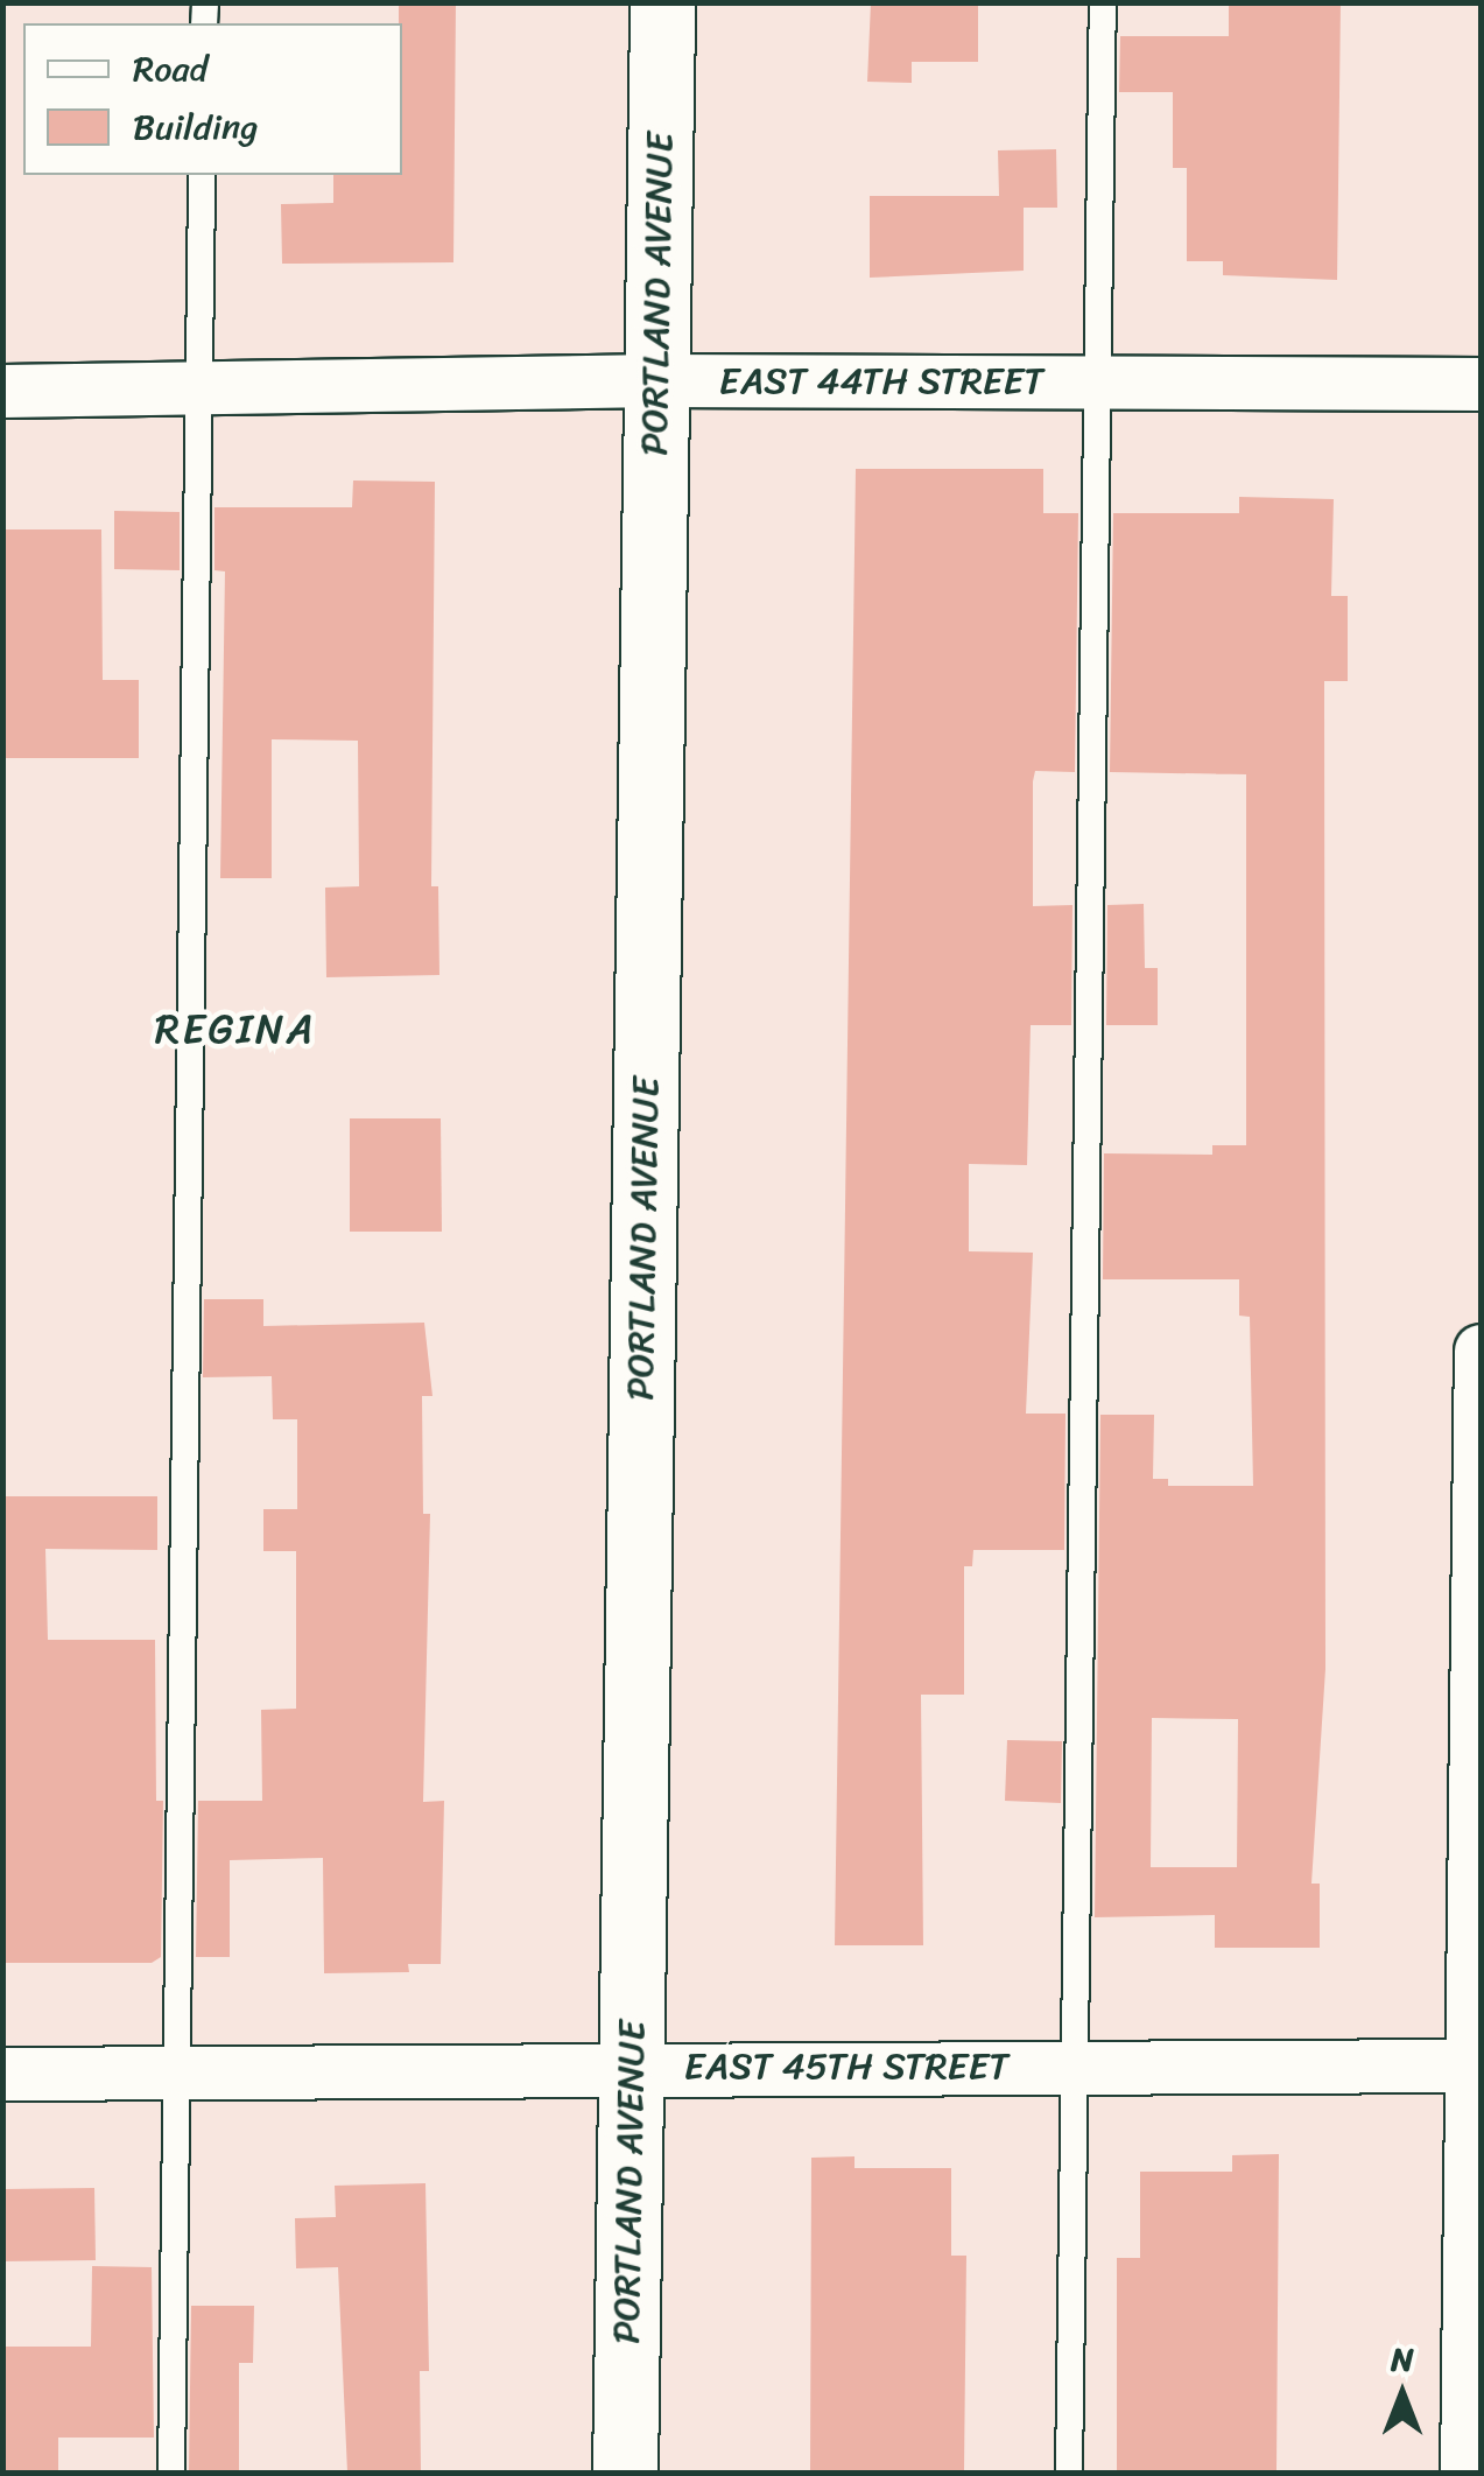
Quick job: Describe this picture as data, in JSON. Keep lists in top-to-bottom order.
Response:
{
  "streets": {
    "street": ["PORTLAND AVENUE", "EAST 44TH STREET", "EAST 45TH STREET"]
  },
  "crossings": [
    ["PORTLAND AVENUE", "EAST 44TH STREET"],
    ["PORTLAND AVENUE", "EAST 45TH STREET"]
  ],
  "districts": ["REGINA"],
  "legend": ["Road", "Building"],
  "north": "top"
}
